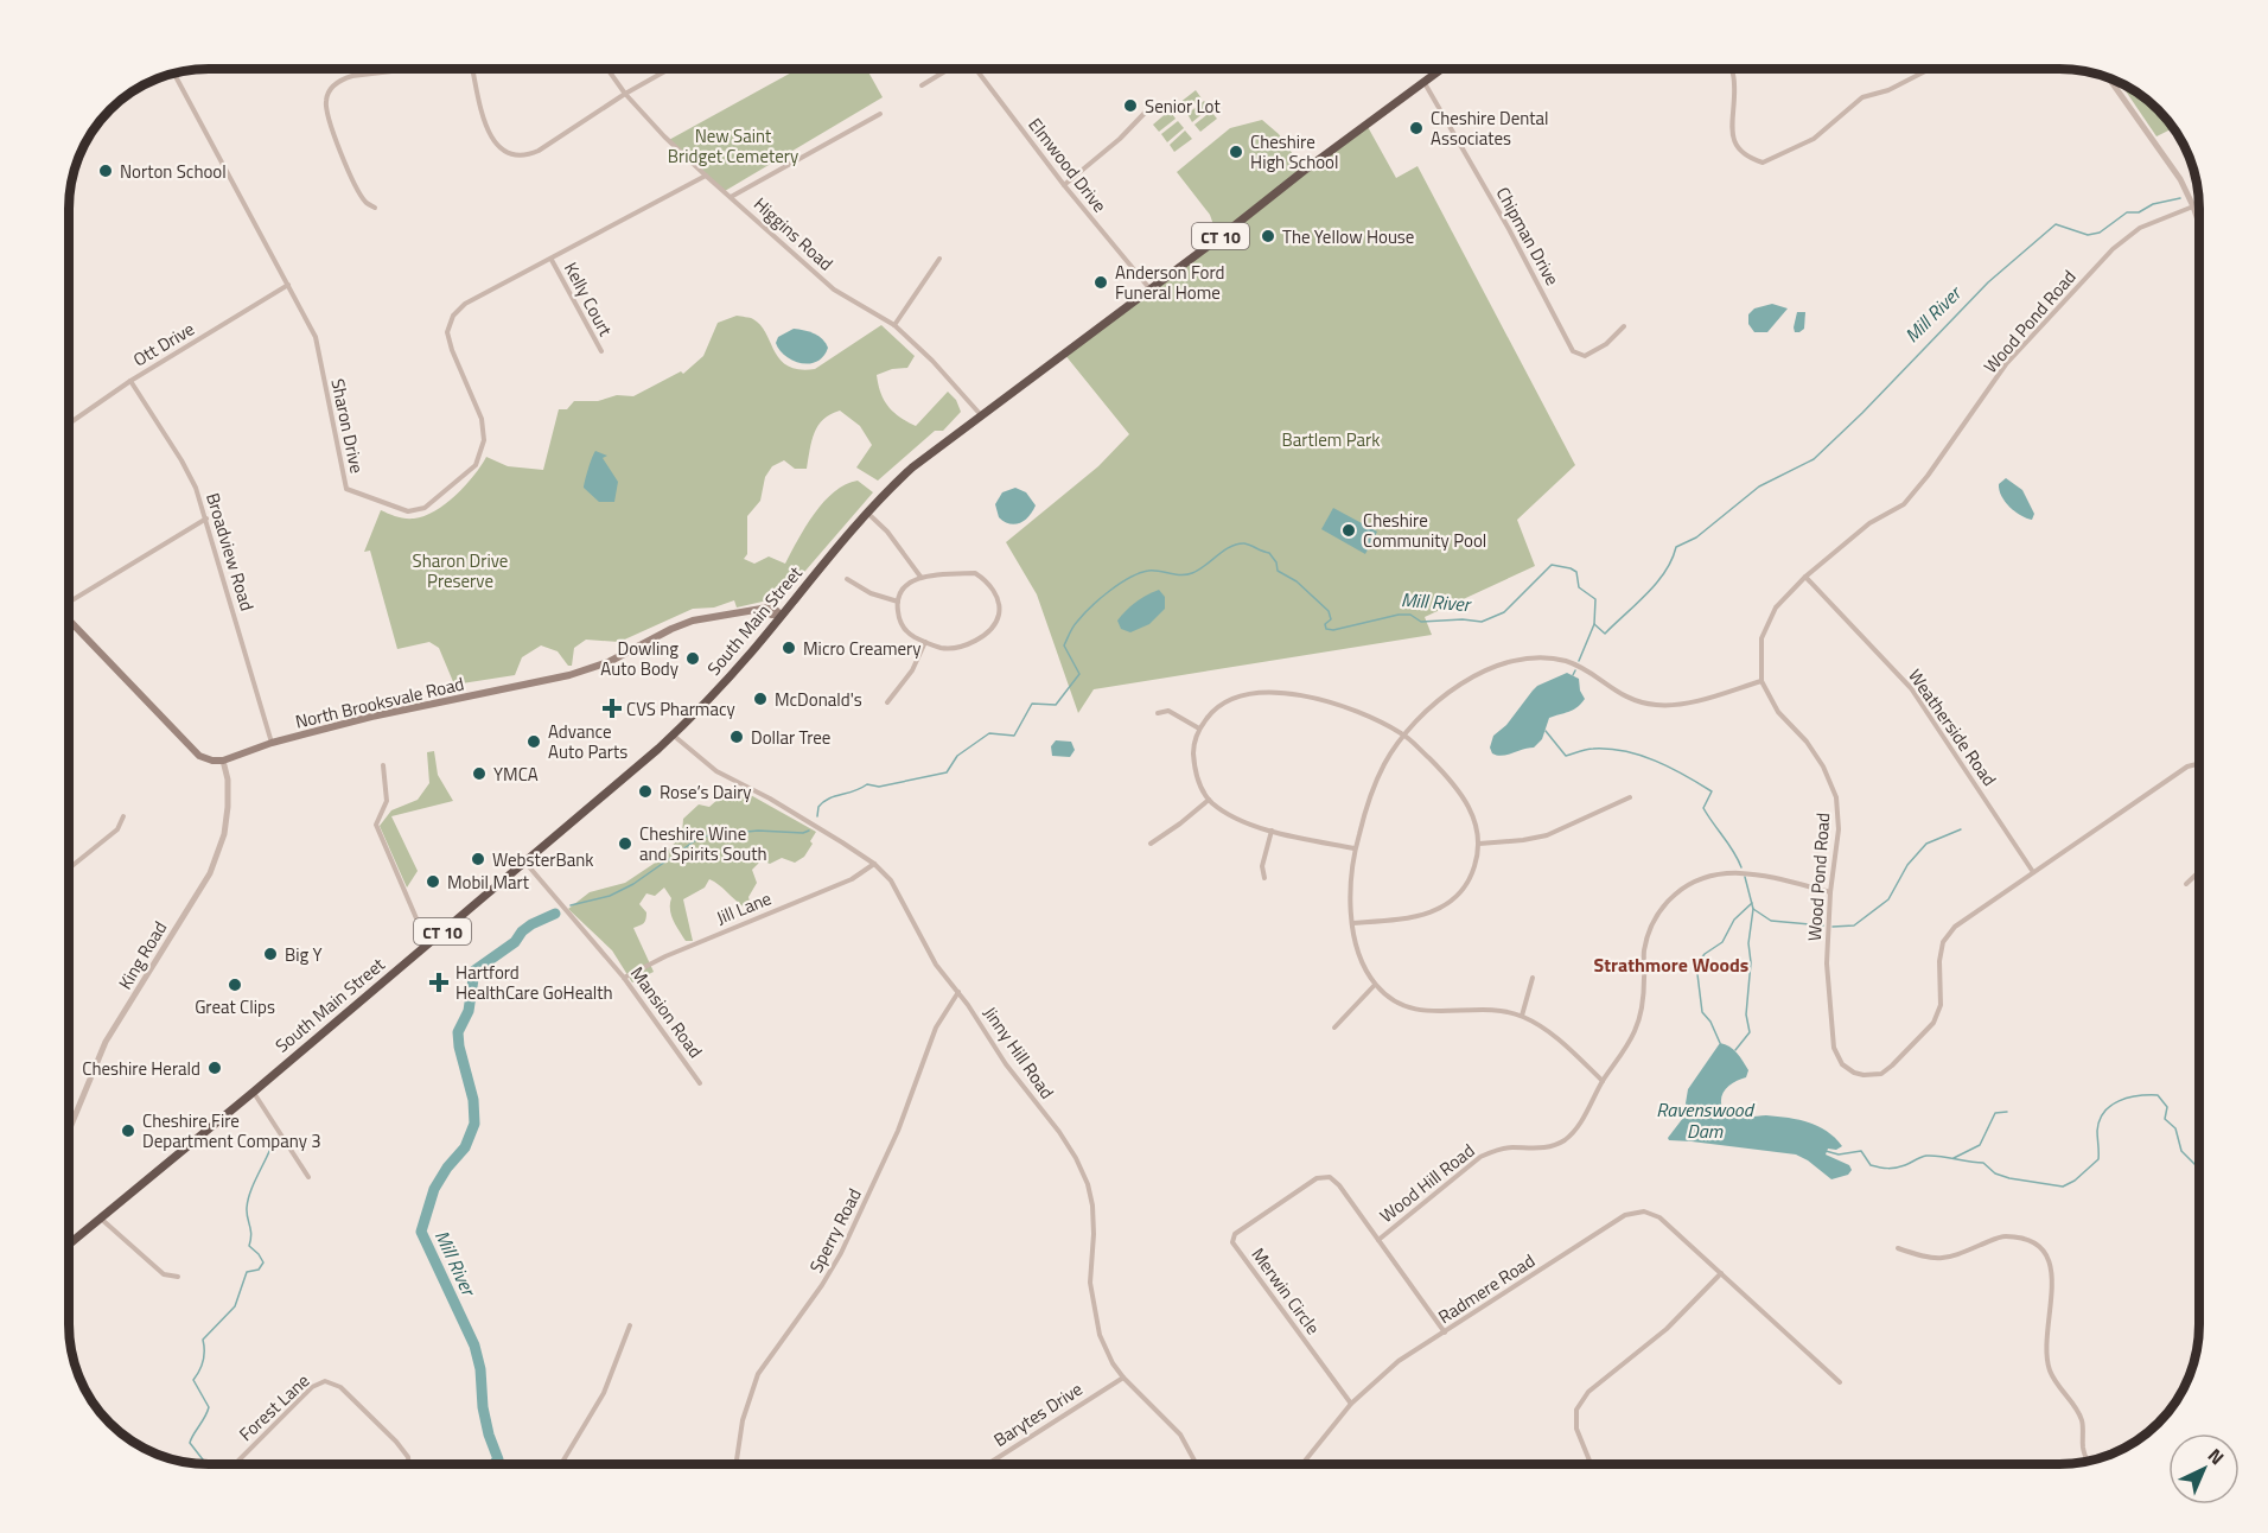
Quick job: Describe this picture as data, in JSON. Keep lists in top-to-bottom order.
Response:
{
  "streets": {
    "highway": ["CT 10", "South Main Street"],
    "main road": ["North Brooksvale Road"],
    "street": [
      "Elmwood Drive",
      "Higgins Road",
      "Chipman Drive",
      "Kelly Court",
      "Wood Pond Road",
      "Ott Drive",
      "Sharon Drive",
      "Broadview Road",
      "Weatherside Road",
      "Jill Lane",
      "King Road",
      "Mansion Road",
      "Jinny Hill Road",
      "Wood Hill Road",
      "Sperry Road",
      "Radmere Road",
      "Merwin Circle",
      "Forest Lane",
      "Barytes Drive"
    ]
  },
  "crossings": [
    ["Elmwood Drive", "South Main Street"],
    ["Higgins Road", "Sharon Drive"],
    ["Higgins Road", "South Main Street"],
    ["Chipman Drive", "South Main Street"],
    ["Kelly Court", "Sharon Drive"],
    ["Wood Pond Road", "Weatherside Road"],
    ["Wood Pond Road", "Wood Hill Road"],
    ["Ott Drive", "Sharon Drive"],
    ["Ott Drive", "Broadview Road"],
    ["Broadview Road", "North Brooksvale Road"],
    ["South Main Street", "North Brooksvale Road"],
    ["South Main Street", "Mansion Road"],
    ["South Main Street", "Jinny Hill Road"],
    ["North Brooksvale Road", "King Road"],
    ["Jill Lane", "Mansion Road"],
    ["Jill Lane", "Jinny Hill Road"],
    ["Jinny Hill Road", "Sperry Road"],
    ["Jinny Hill Road", "Barytes Drive"],
    ["Wood Hill Road", "Merwin Circle"],
    ["Radmere Road", "Merwin Circle"]
  ],
  "districts": ["Strathmore Woods"],
  "water": ["Mill River", "Ravenswood Dam"],
  "parks": ["New Saint Bridget Cemetery", "Bartlem Park", "Sharon Drive Preserve"],
  "places": {
    "other": [
      "Senior Lot",
      "Cheshire Dental Associates",
      "Cheshire High School",
      "Norton School",
      "The Yellow House",
      "Anderson Ford Funeral Home",
      "Cheshire Community Pool",
      "Micro Creamery",
      "Dowling Auto Body",
      "McDonald's",
      "Dollar Tree",
      "Advance Auto Parts",
      "YMCA",
      "Rose’s Dairy",
      "Cheshire Wine and Spirits South",
      "WebsterBank",
      "Mobil Mart",
      "Big Y",
      "Great Clips",
      "Cheshire Herald",
      "Cheshire Fire Department Company 3"
    ],
    "health": ["CVS Pharmacy", "Hartford HealthCare GoHealth"]
  },
  "north": "top right"
}
